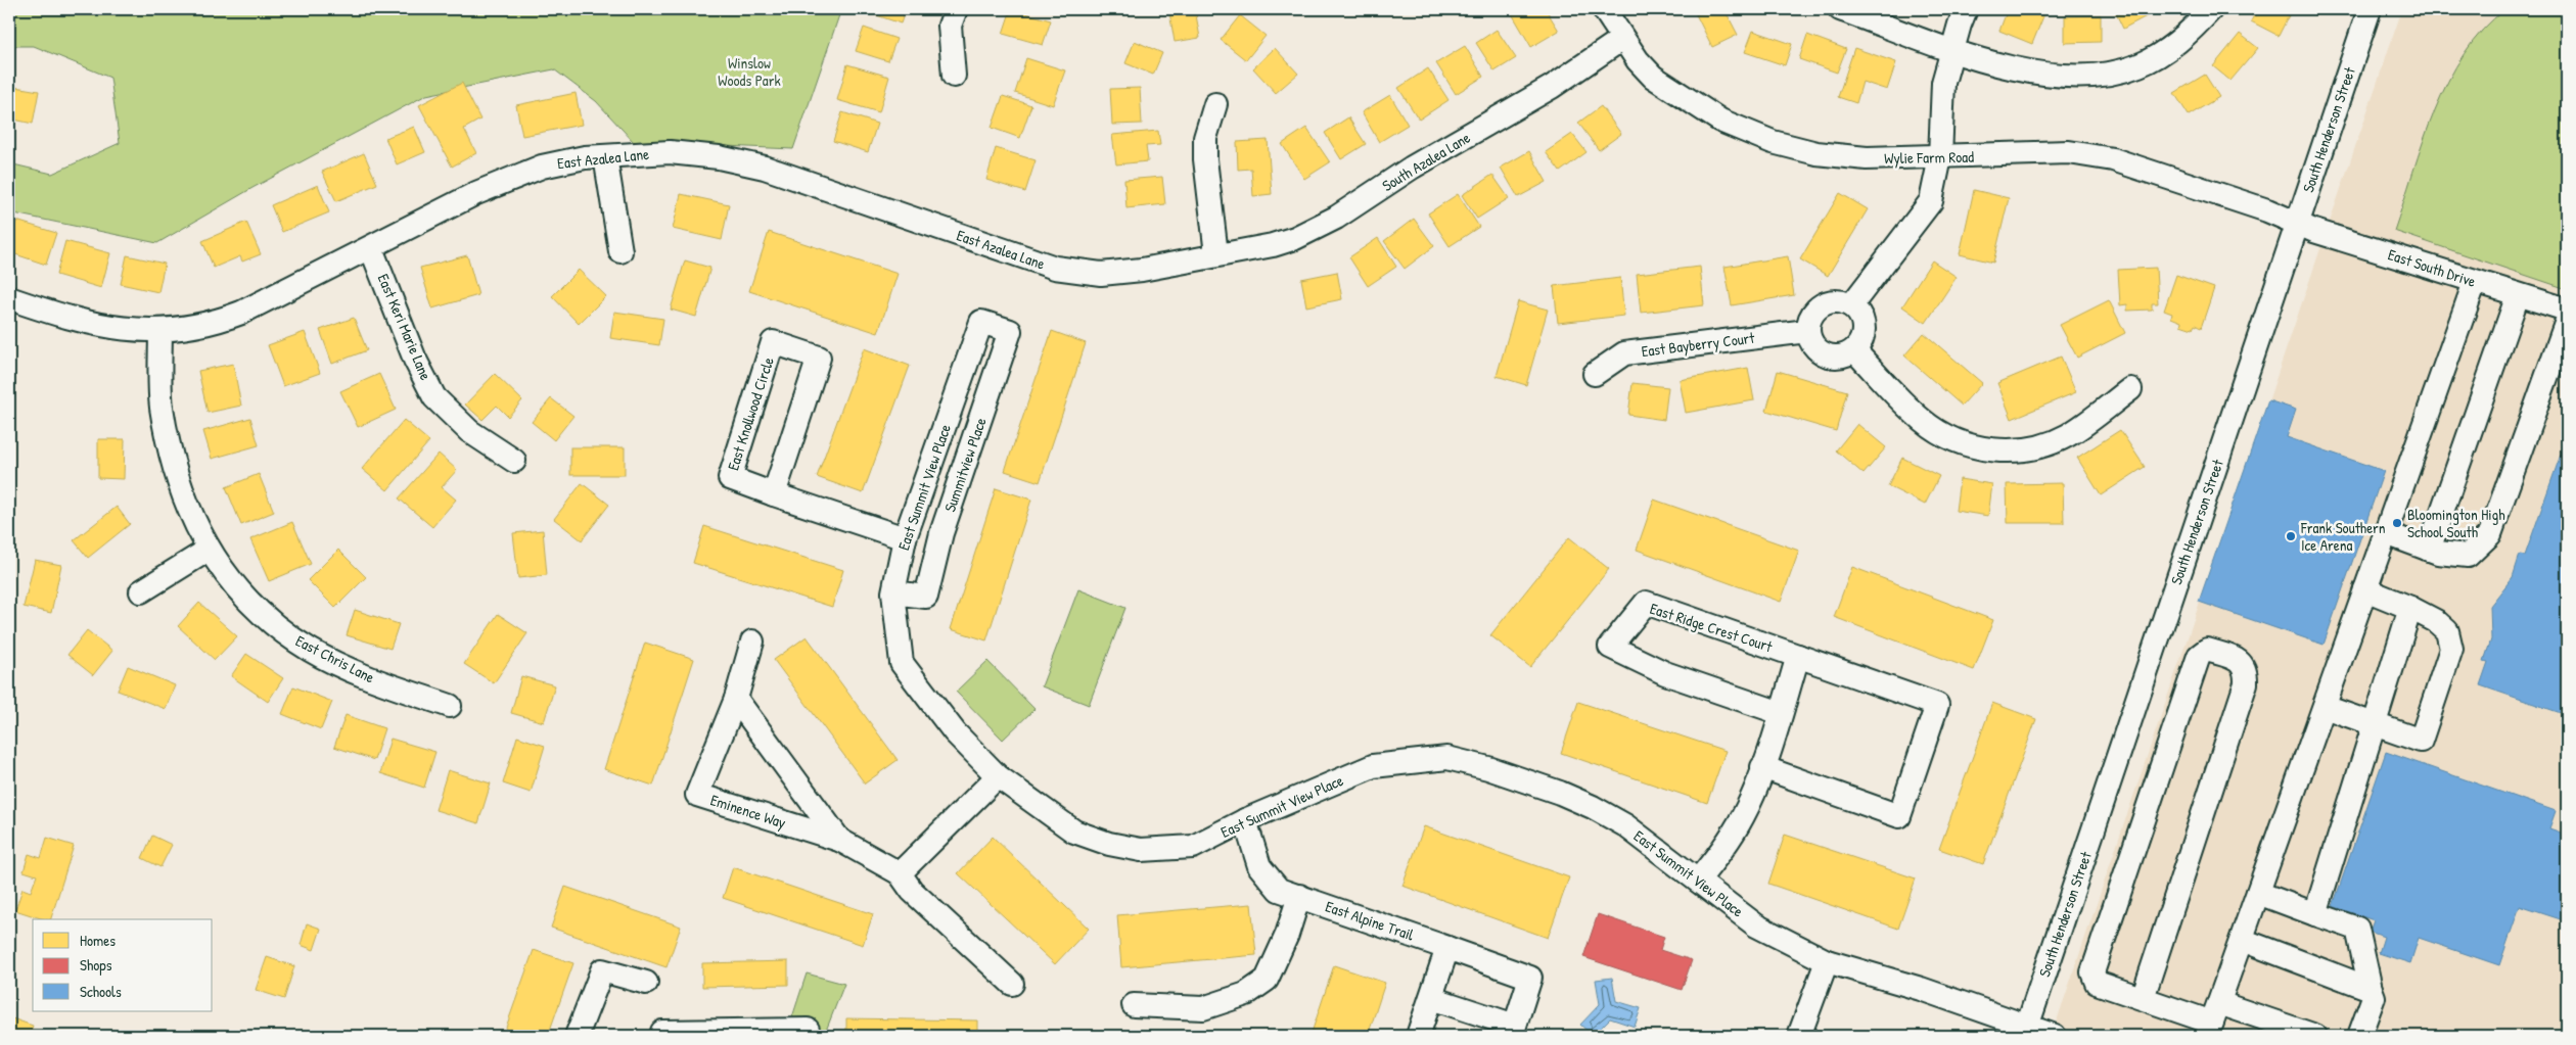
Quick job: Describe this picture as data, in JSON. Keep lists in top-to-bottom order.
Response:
{
  "streets": {
    "street": [
      "South Henderson Street",
      "Wylie Farm Road",
      "East Azalea Lane",
      "South Azalea Lane",
      "East South Drive",
      "East Keri Marie Lane",
      "East Bayberry Court",
      "East Knollwood Circle",
      "Summitview Place",
      "East Summit View Place",
      "East Ridge Crest Court",
      "East Chris Lane",
      "Eminence Way",
      "East Alpine Trail"
    ]
  },
  "crossings": [
    ["South Henderson Street", "Wylie Farm Road"],
    ["South Henderson Street", "East South Drive"],
    ["South Henderson Street", "East Summit View Place"],
    ["Wylie Farm Road", "South Azalea Lane"],
    ["Wylie Farm Road", "East South Drive"],
    ["East Azalea Lane", "South Azalea Lane"],
    ["East Azalea Lane", "East Keri Marie Lane"],
    ["East Azalea Lane", "East Chris Lane"],
    ["East Knollwood Circle", "East Summit View Place"],
    ["Summitview Place", "East Summit View Place"],
    ["East Summit View Place", "East Alpine Trail"]
  ],
  "parks": ["Winslow Woods Park"],
  "places": ["Bloomington High School South", "Frank Southern Ice Arena"],
  "legend": ["Homes", "Shops", "Schools"]
}
